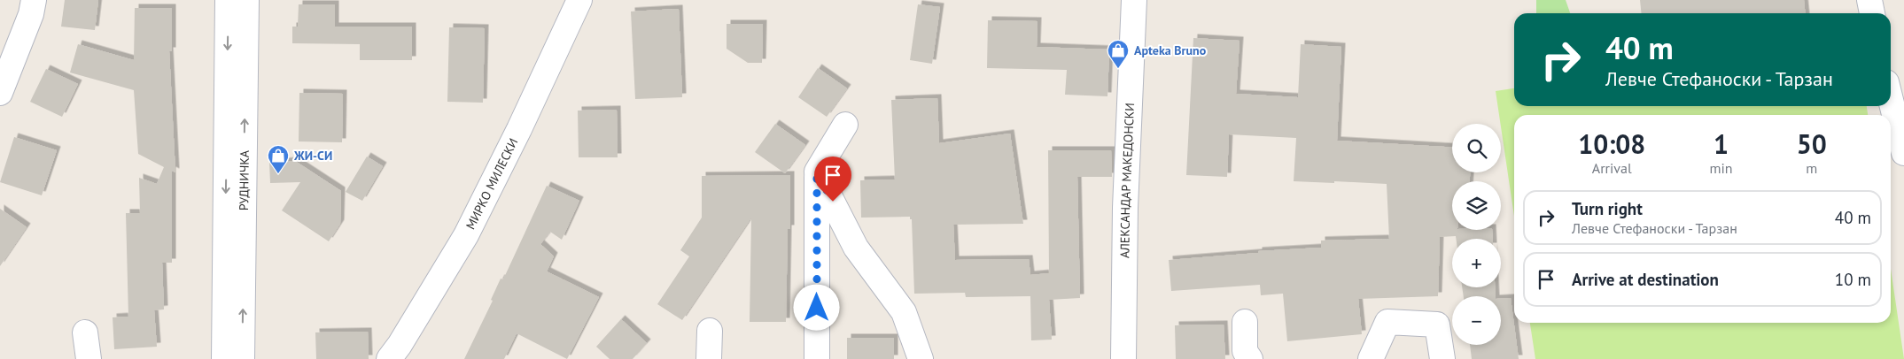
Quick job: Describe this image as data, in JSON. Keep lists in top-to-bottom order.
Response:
{
  "streets": {
    "street": ["РУДНИЧКА", "АЛЕКСАНДАР МАКЕДОНСКИ", "МИРКО МИЛЕСКИ"]
  },
  "places": {
    "shop": ["Apteka Bruno", "ЖИ-СИ"]
  },
  "page": {
    "turn": ["40 m", "Левче Стефаноски - Тарзан"],
    "eta": [
      "10:08",
      "Arrival",
      "1",
      "min",
      "50",
      "m"
    ],
    "map_buttons": ["+", "−"],
    "list": [
      {
        "name": "Turn right",
        "note": "Левче Стефаноски - Тарзан",
        "value": "40 m"
      },
      {
        "name": "Arrive at destination",
        "value": "10 m"
      }
    ]
  }
}
